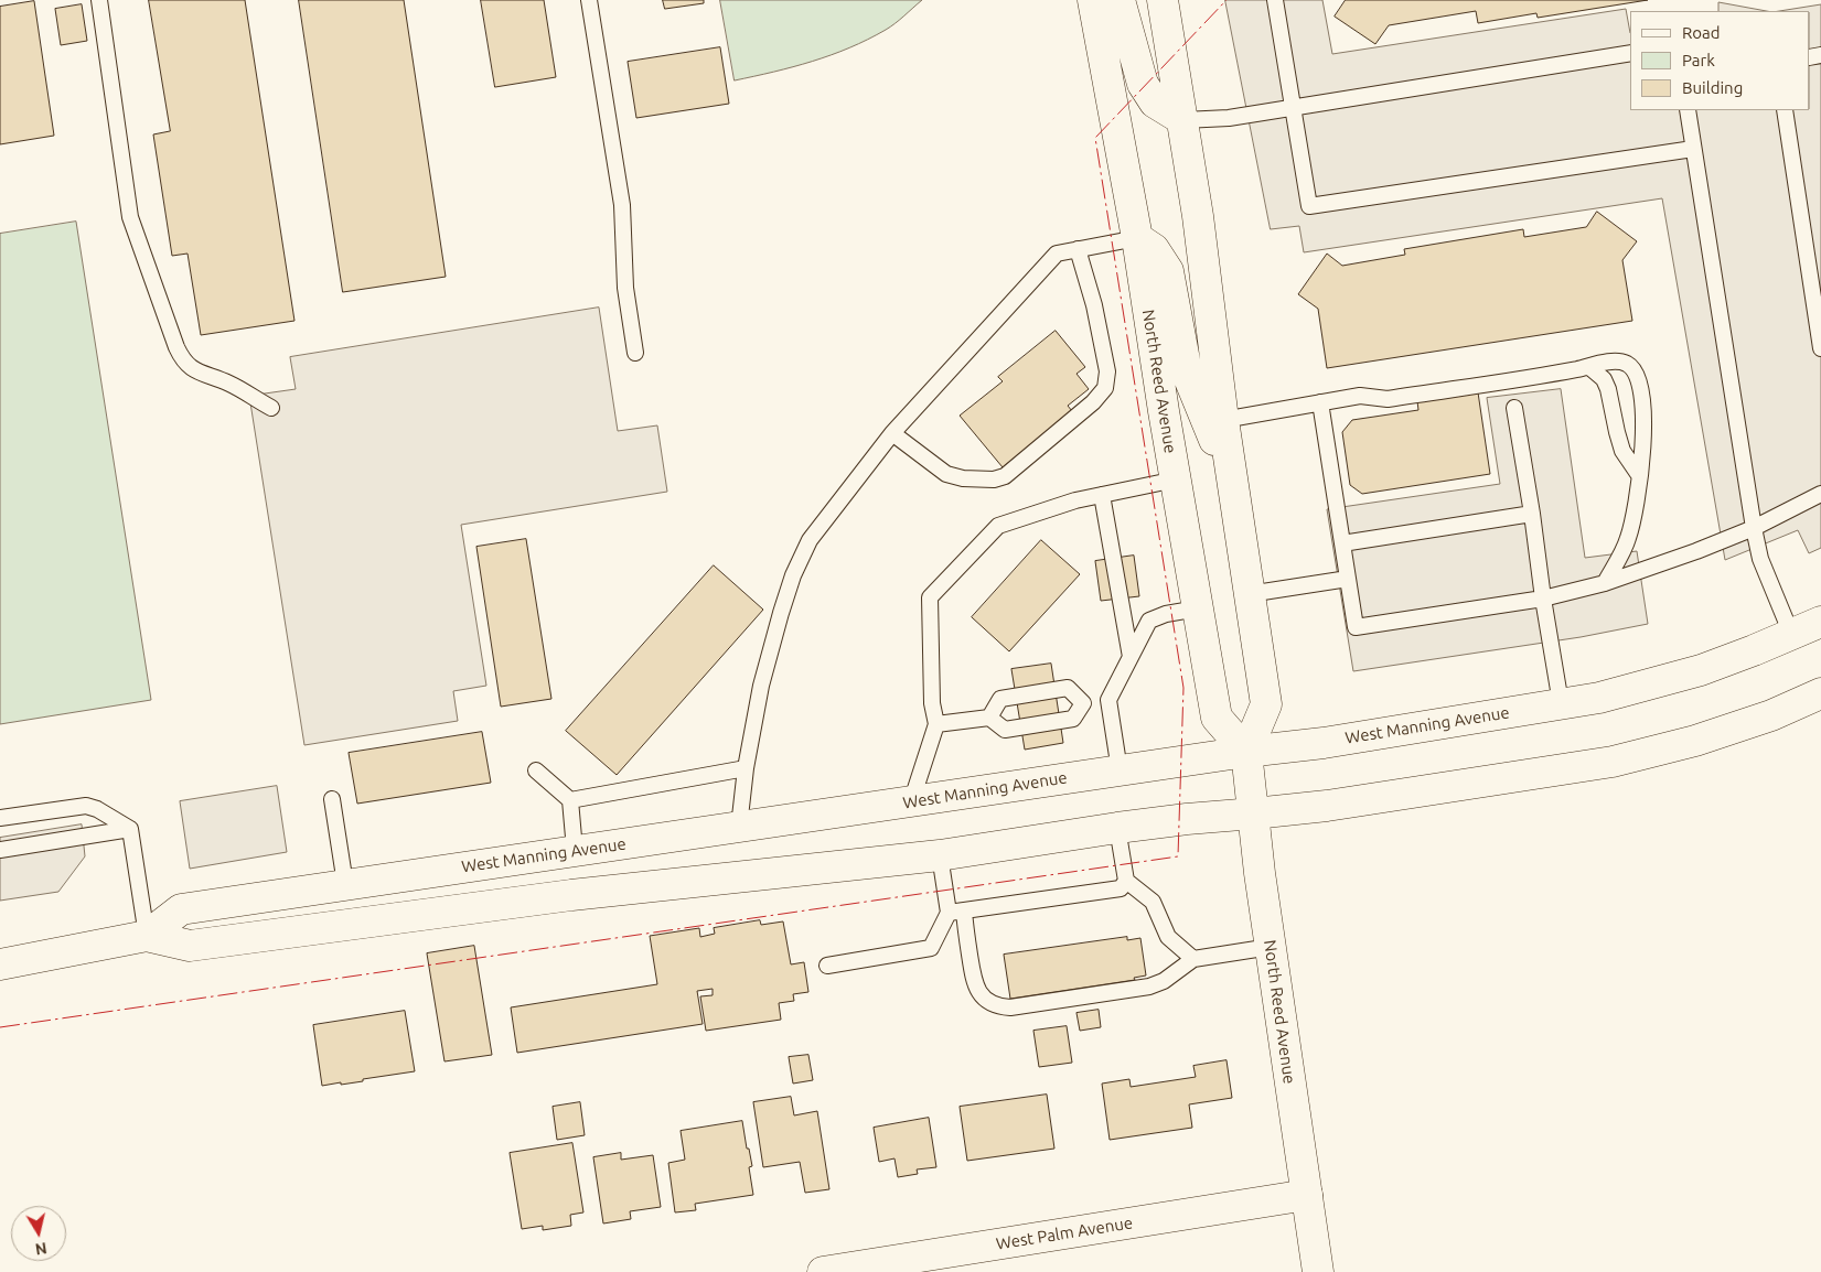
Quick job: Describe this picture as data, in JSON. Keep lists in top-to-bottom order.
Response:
{
  "streets": {
    "main road": ["North Reed Avenue", "West Manning Avenue", "West Palm Avenue"]
  },
  "crossings": [
    ["North Reed Avenue", "West Manning Avenue"],
    ["North Reed Avenue", "West Palm Avenue"]
  ],
  "legend": ["Road", "Park", "Building"],
  "north": "bottom"
}
